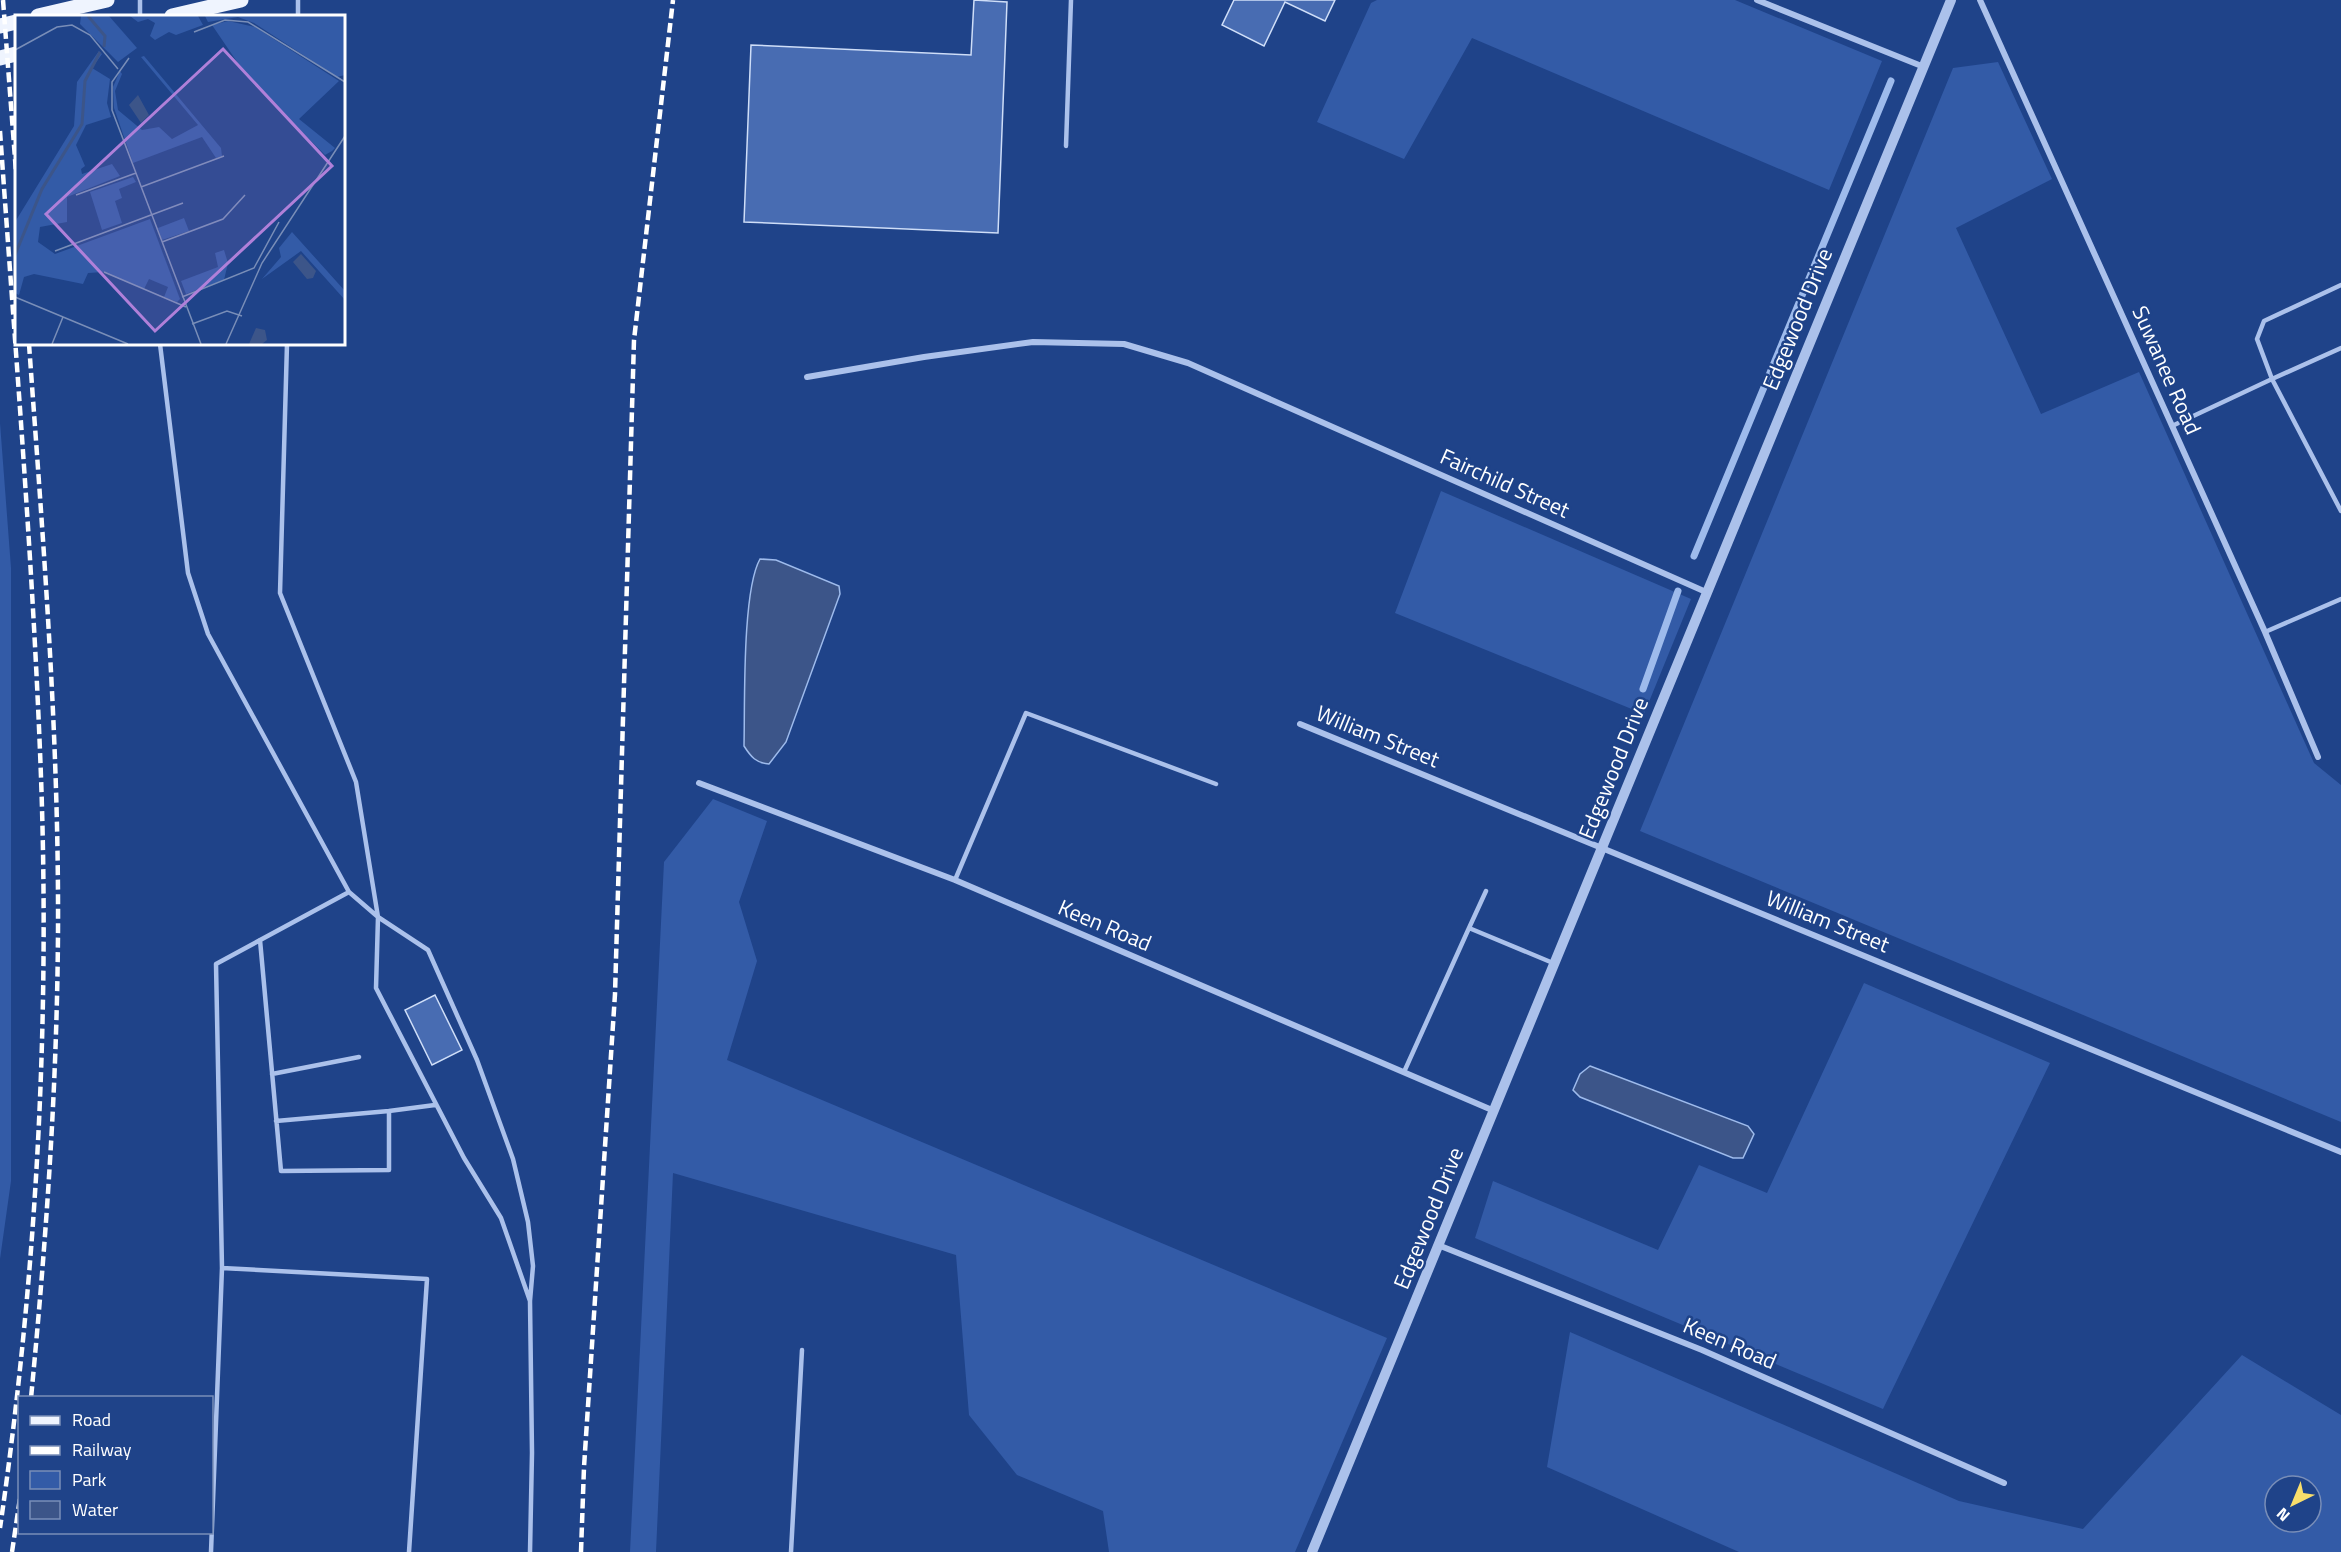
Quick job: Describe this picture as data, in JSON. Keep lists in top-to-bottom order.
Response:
{
  "streets": {
    "street": [
      "Edgewood Drive",
      "Suwanee Road",
      "Fairchild Street",
      "William Street",
      "Keen Road"
    ]
  },
  "crossings": [
    ["Edgewood Drive", "Fairchild Street"],
    ["Edgewood Drive", "William Street"],
    ["Edgewood Drive", "Keen Road"]
  ],
  "legend": [
    "Road",
    "Railway",
    "Park",
    "Water"
  ],
  "north": "bottom left"
}
